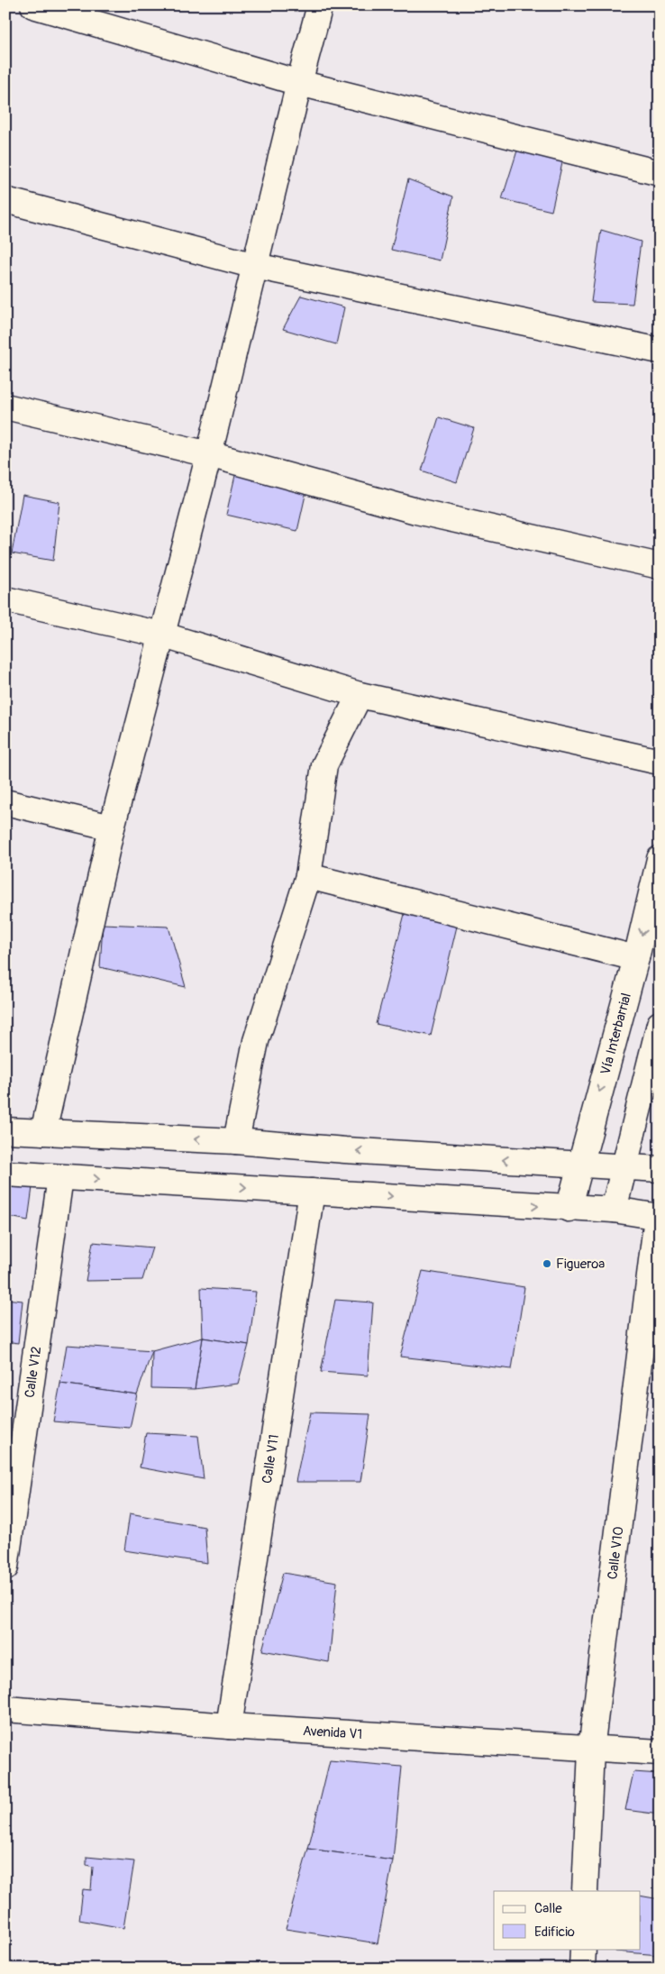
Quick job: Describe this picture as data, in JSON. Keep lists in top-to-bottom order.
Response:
{
  "streets": {
    "street": [
      "Vía Interbarrial",
      "Calle V12",
      "Calle V11",
      "Calle V10",
      "Avenida V1"
    ]
  },
  "crossings": [
    ["Calle V11", "Avenida V1"],
    ["Calle V10", "Avenida V1"]
  ],
  "places": ["Figueroa"],
  "legend": ["Calle", "Edificio"]
}
